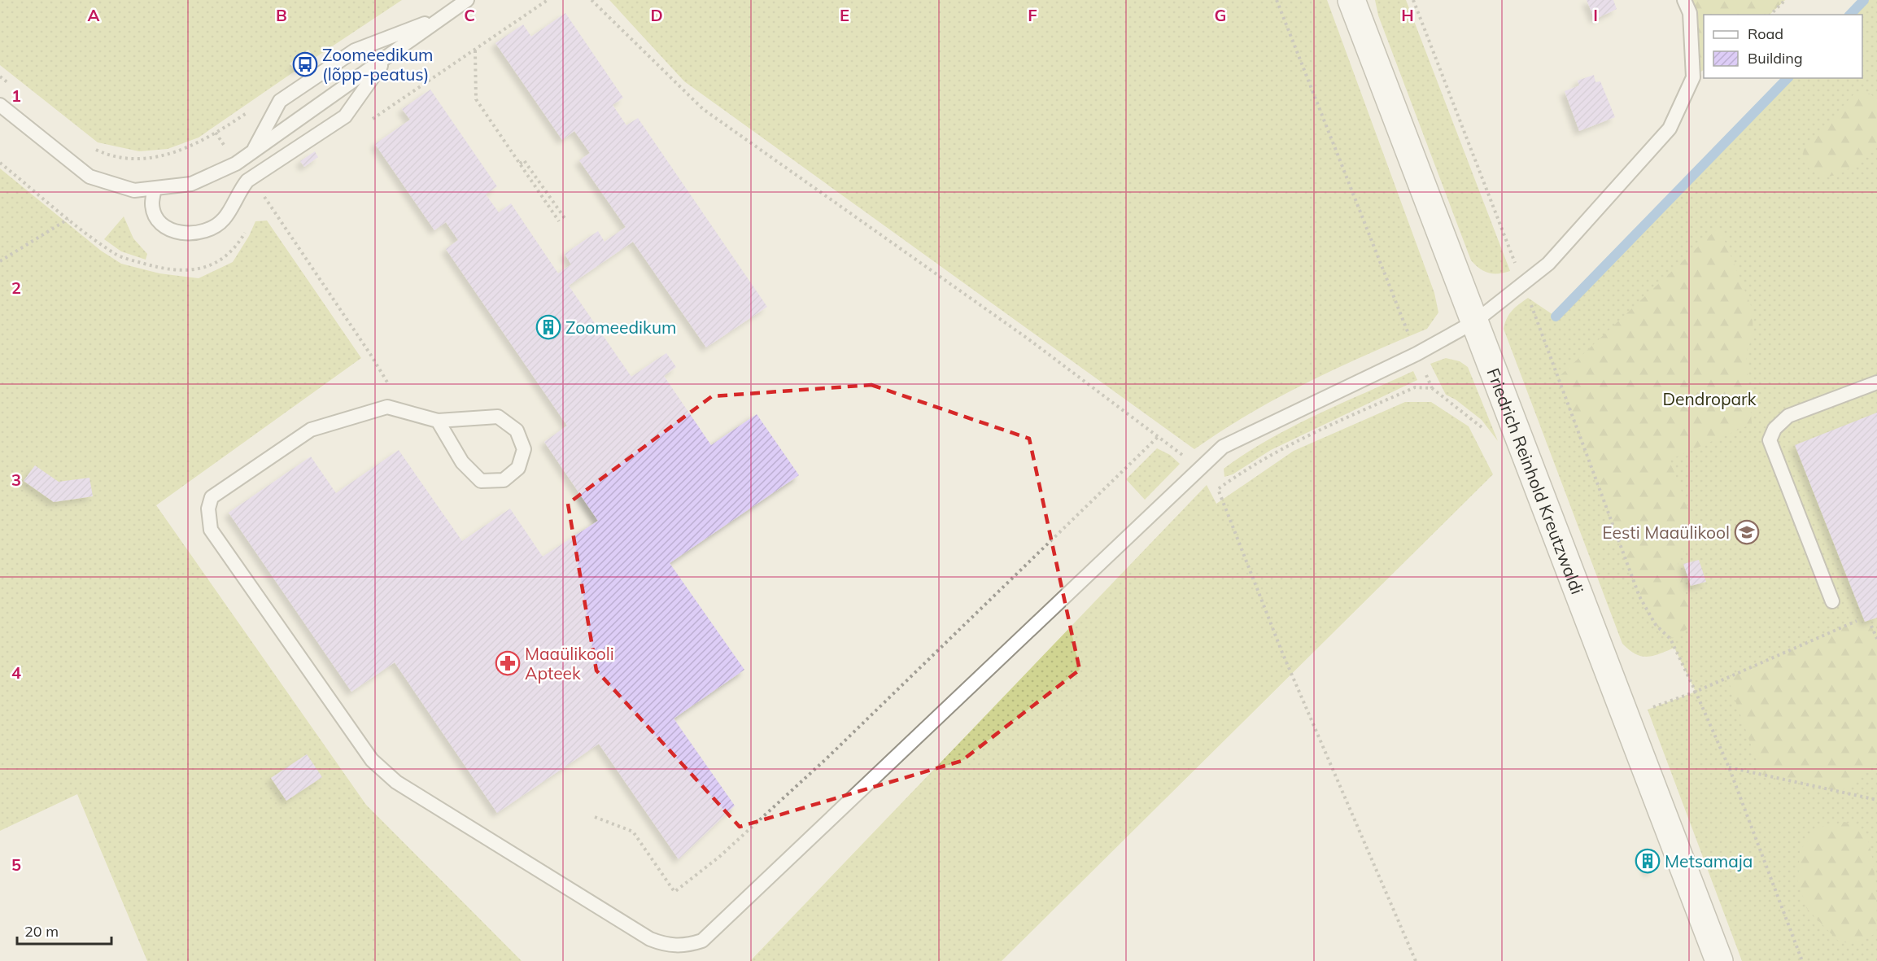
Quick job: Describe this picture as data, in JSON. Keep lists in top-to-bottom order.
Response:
{
  "streets": {
    "main road": ["Friedrich Reinhold Kreutzwaldi"]
  },
  "parks": ["Dendropark"],
  "places": {
    "bus stop": ["Zoomeedikum (lõpp-peatus)"],
    "building": ["Zoomeedikum", "Metsamaja"],
    "school or university": ["Eesti Maaülikool"],
    "pharmacy": ["Maaülikooli Apteek"]
  },
  "legend": ["Road", "Building"],
  "scale_bar": "20 m",
  "grid": {
    "columns": [
      "A",
      "B",
      "C",
      "D",
      "E",
      "F",
      "G",
      "H",
      "I"
    ],
    "rows": [
      "1",
      "2",
      "3",
      "4",
      "5"
    ]
  }
}
